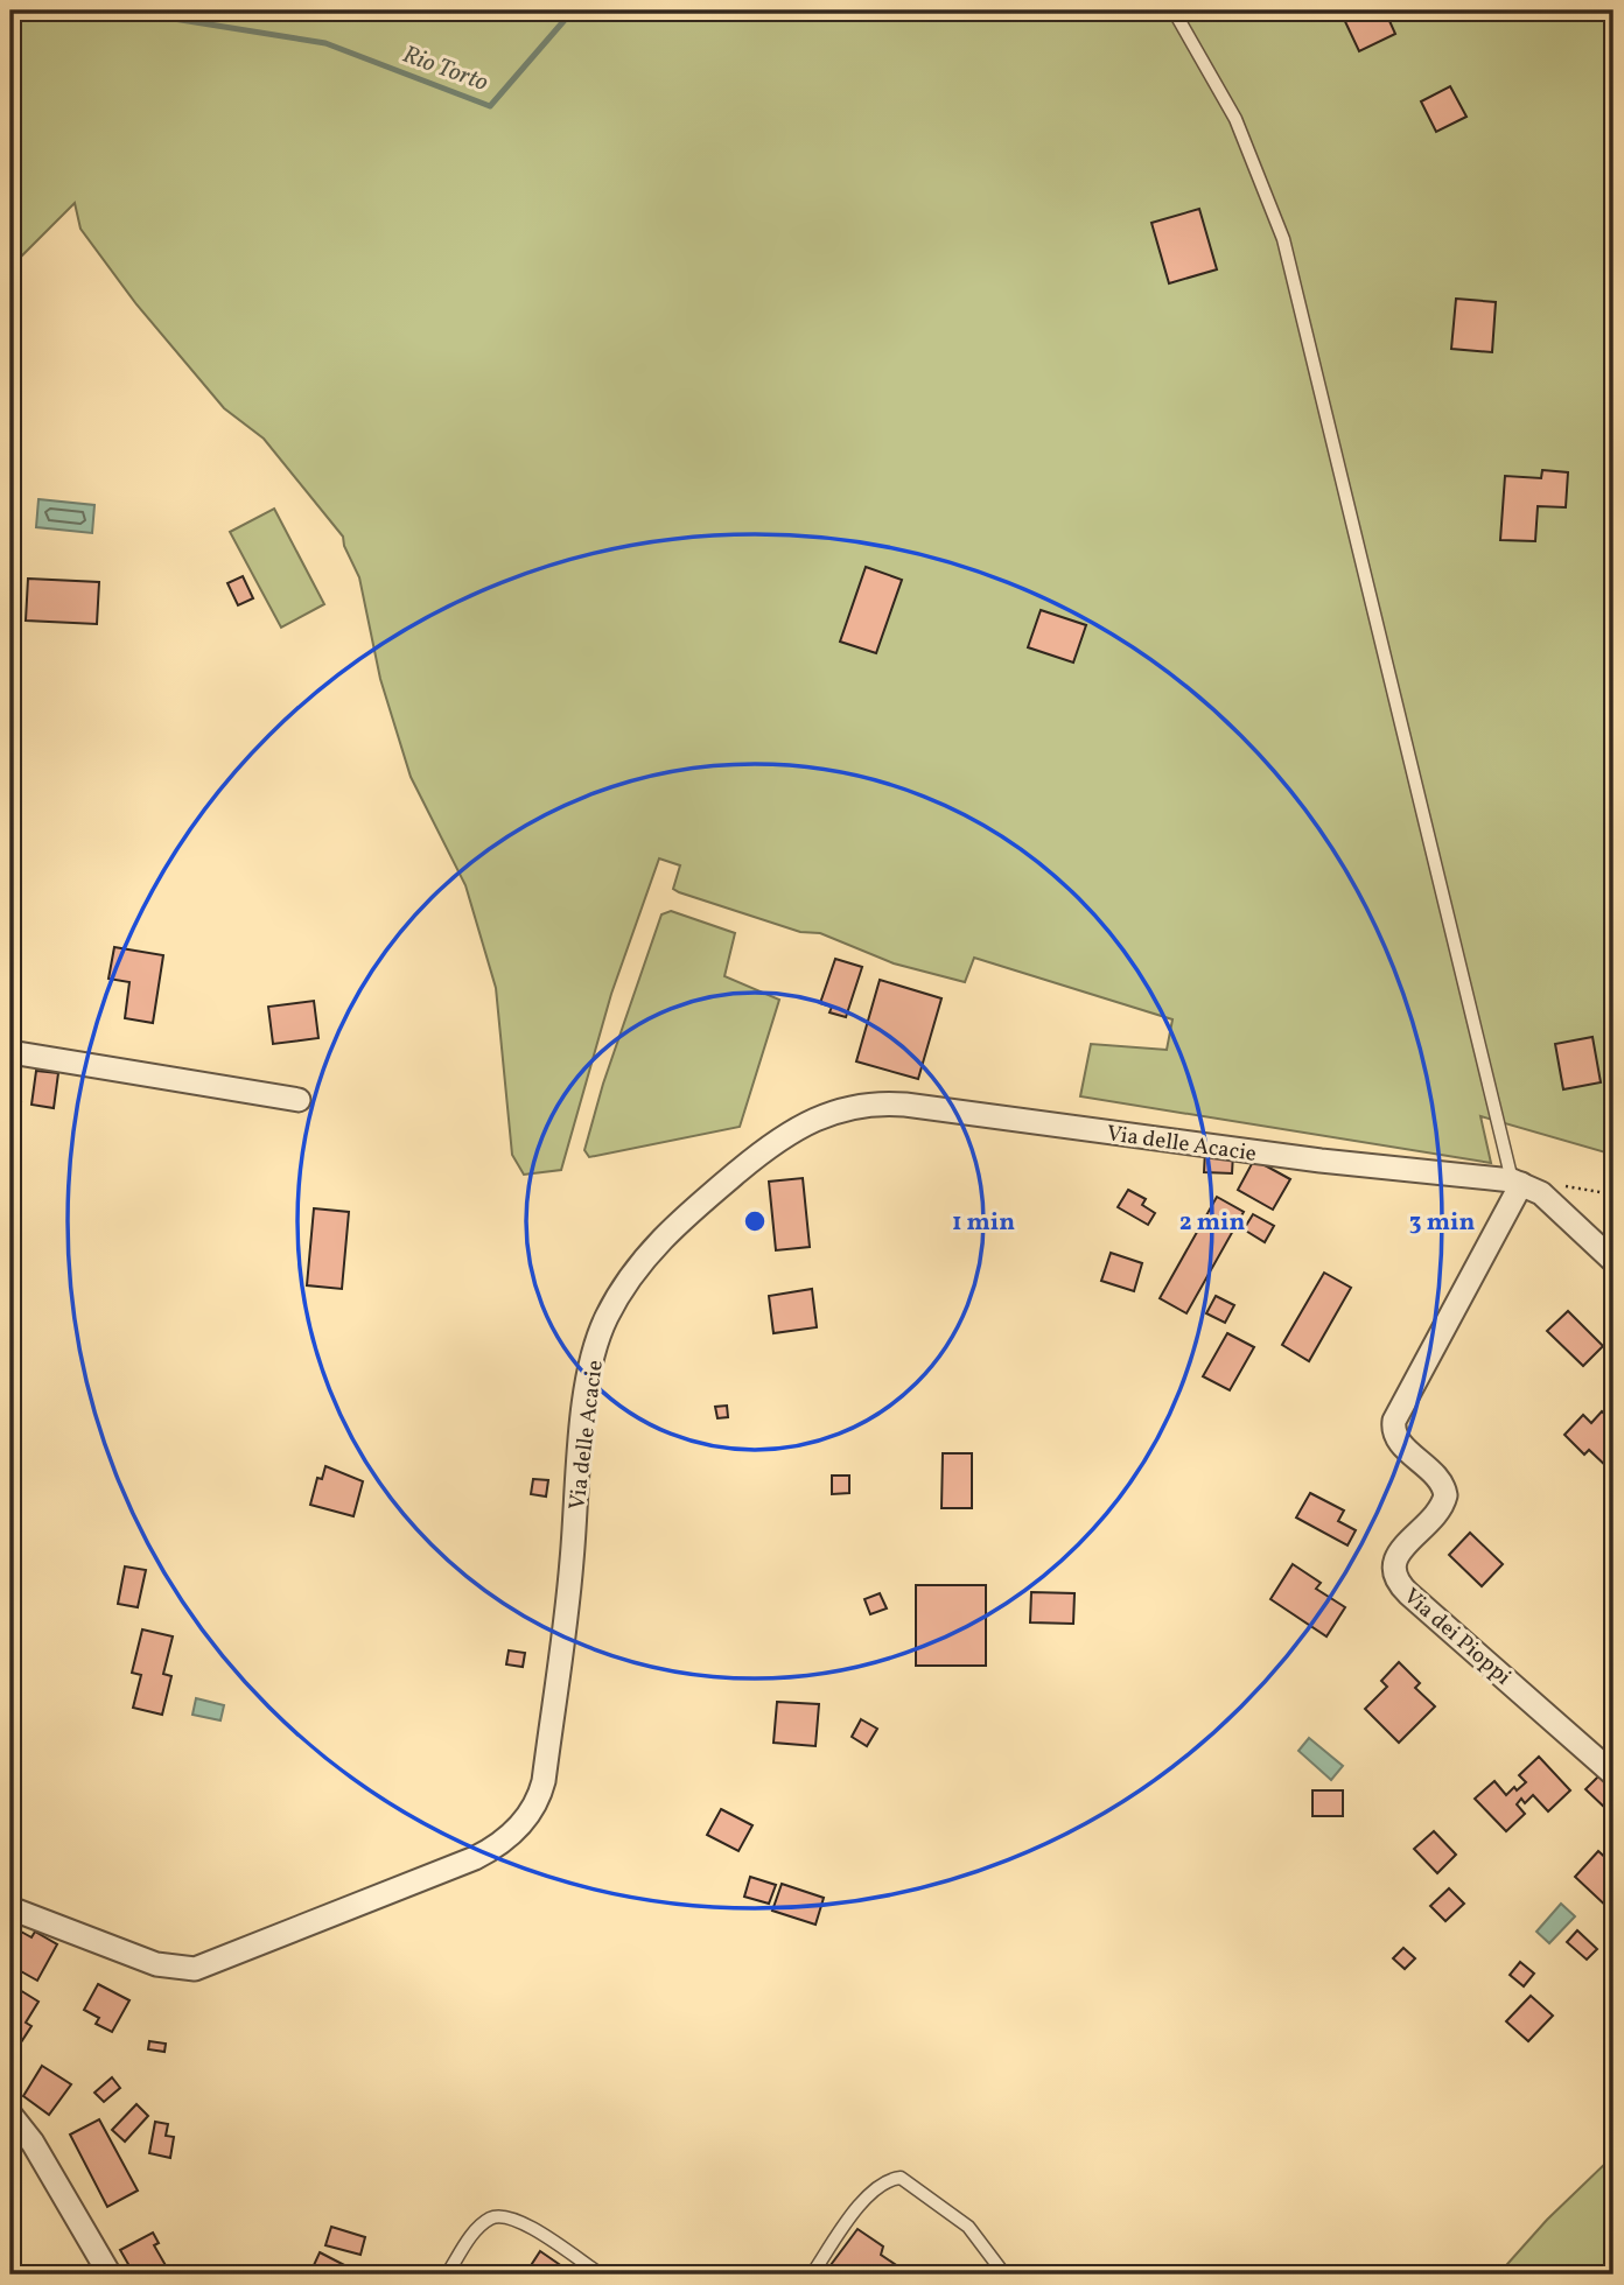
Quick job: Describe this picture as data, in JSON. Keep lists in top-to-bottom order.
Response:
{
  "streets": {
    "street": ["Via delle Acacie", "Via dei Pioppi"]
  },
  "crossings": [
    ["Via delle Acacie", "Via dei Pioppi"]
  ],
  "water": ["Rio Torto"],
  "rings": ["1 min", "2 min", "3 min"]
}
